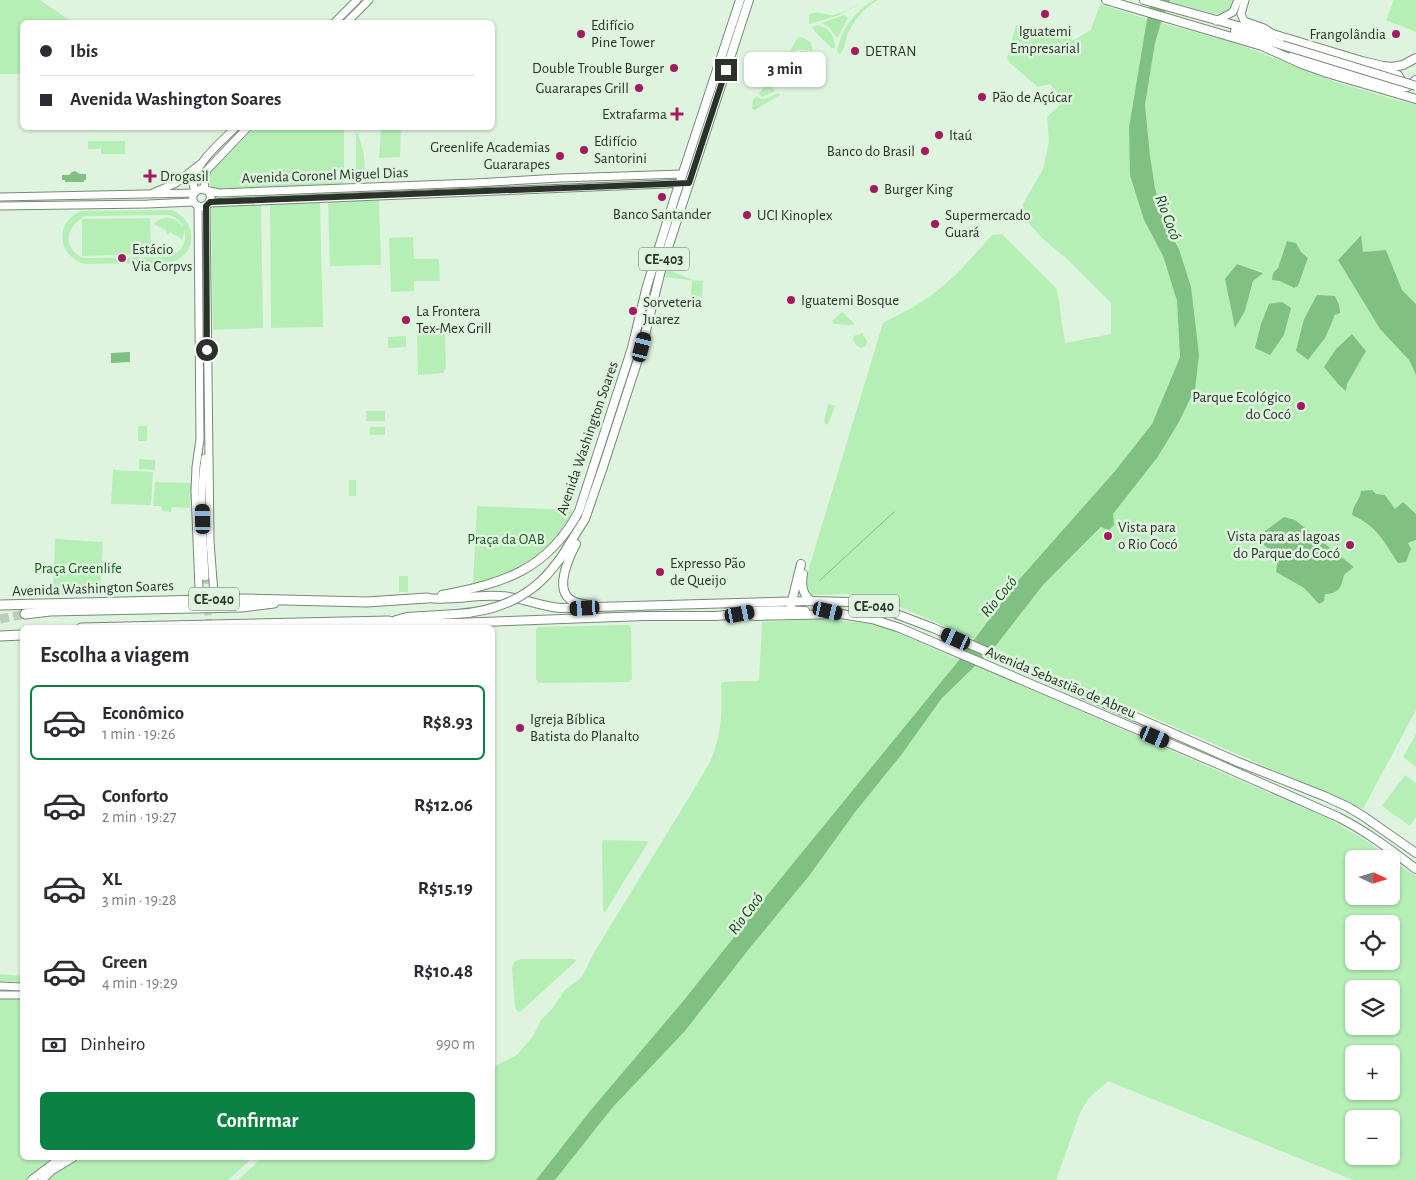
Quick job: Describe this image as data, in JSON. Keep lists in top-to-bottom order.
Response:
{
  "streets": {
    "highway": ["Avenida Washington Soares", "CE-040"],
    "main road": ["Avenida Coronel Miguel Dias", "CE-403", "Avenida Sebastião de Abreu"]
  },
  "crossings": [
    ["Avenida Coronel Miguel Dias", "Avenida Washington Soares"],
    ["Avenida Washington Soares", "Avenida Sebastião de Abreu"]
  ],
  "water": ["Rio Cocó"],
  "parks": ["Praça da OAB", "Praça Greenlife"],
  "places": {
    "other": [
      "Iguatemi Empresarial",
      "Edifício Pine Tower",
      "Frangolândia",
      "DETRAN",
      "Double Trouble Burger",
      "Guararapes Grill",
      "Pão de Açúcar",
      "Itaú",
      "Edifício Santorini",
      "Banco do Brasil",
      "Greenlife Academias Guararapes",
      "Burger King",
      "Banco Santander",
      "UCI Kinoplex",
      "Supermercado Guará",
      "Estácio Via Corpvs",
      "Iguatemi Bosque",
      "Sorveteria Juarez",
      "La Frontera Tex-Mex Grill",
      "Parque Ecológico do Cocó",
      "Vista para o Rio Cocó",
      "Vista para as lagoas do Parque do Cocó",
      "Expresso Pão de Queijo",
      "Igreja Bíblica Batista do Planalto"
    ],
    "health": ["Extrafarma", "Drogasil"]
  },
  "north": "right",
  "page": {
    "banner": ["Ibis", "Avenida Washington Soares"],
    "bubble": "3 min",
    "heading": "Escolha a viagem",
    "list": [
      {
        "name": "Econômico",
        "note": "1 min · 19:26",
        "value": "R$8.93"
      },
      {
        "name": "Conforto",
        "note": "2 min · 19:27",
        "value": "R$12.06"
      },
      {
        "name": "XL",
        "note": "3 min · 19:28",
        "value": "R$15.19"
      },
      {
        "name": "Green",
        "note": "4 min · 19:29",
        "value": "R$10.48"
      }
    ],
    "map_buttons": ["+", "−"],
    "pay": ["Dinheiro", "990 m"],
    "buttons": "Confirmar"
  }
}
